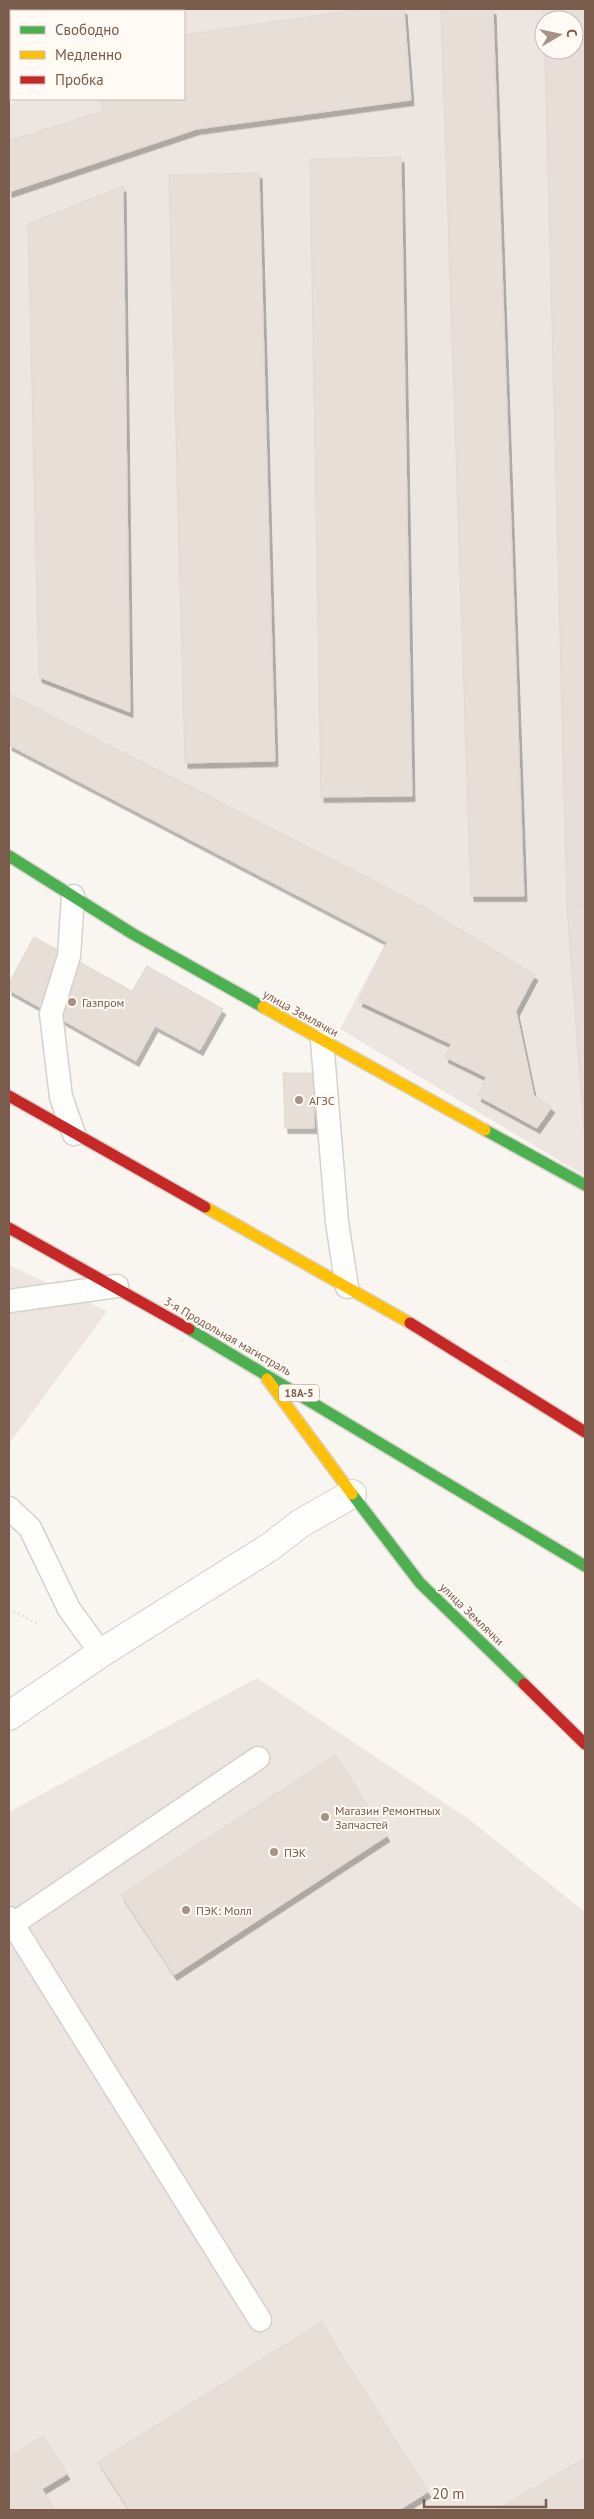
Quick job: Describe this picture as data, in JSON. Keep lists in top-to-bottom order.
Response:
{
  "streets": {
    "main road": ["улица Землячки", "3-я Продольная магистраль", "18А-5"]
  },
  "crossings": [
    ["улица Землячки", "3-я Продольная магистраль"]
  ],
  "places": [
    "Газпром",
    "АГЗС",
    "Магазин Ремонтных Запчастей",
    "ПЭК",
    "ПЭК: Молл"
  ],
  "legend": ["Свободно", "Медленно", "Пробка"],
  "scale_bar": "20 m",
  "north": "right"
}
